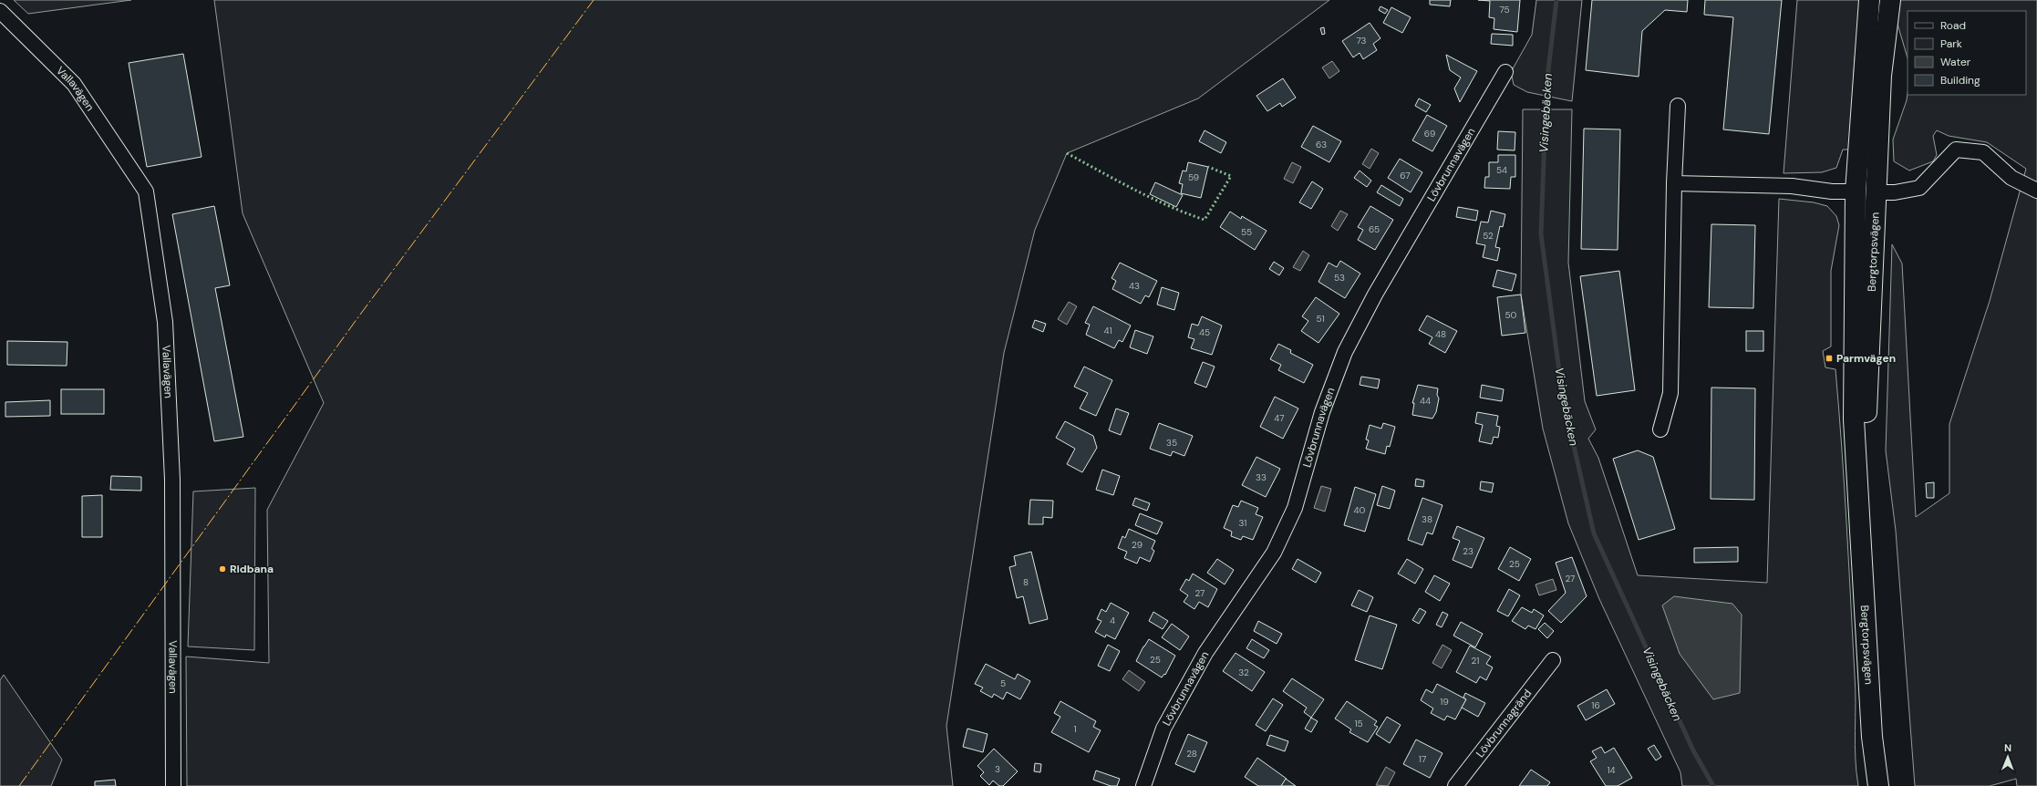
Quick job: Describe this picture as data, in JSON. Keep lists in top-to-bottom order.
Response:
{
  "streets": {
    "main road": ["Bergtorpsvägen"],
    "street": ["Vallavägen", "Lövbrunnavägen", "Lövbrunnagränd"]
  },
  "water": ["Visingebäcken"],
  "places": {
    "transit": ["Parmvägen"],
    "other": ["Ridbana"]
  },
  "house_numbers": [
    "75",
    "73",
    "69",
    "63",
    "54",
    "67",
    "59",
    "65",
    "55",
    "52",
    "53",
    "43",
    "50",
    "51",
    "41",
    "45",
    "48",
    "44",
    "47",
    "35",
    "33",
    "40",
    "38",
    "31",
    "29",
    "23",
    "25",
    "27",
    "8",
    "27",
    "4",
    "25",
    "21",
    "32",
    "5",
    "19",
    "16",
    "15",
    "1",
    "28",
    "17",
    "3",
    "14"
  ],
  "legend": [
    "Road",
    "Park",
    "Water",
    "Building"
  ],
  "north": "top"
}
